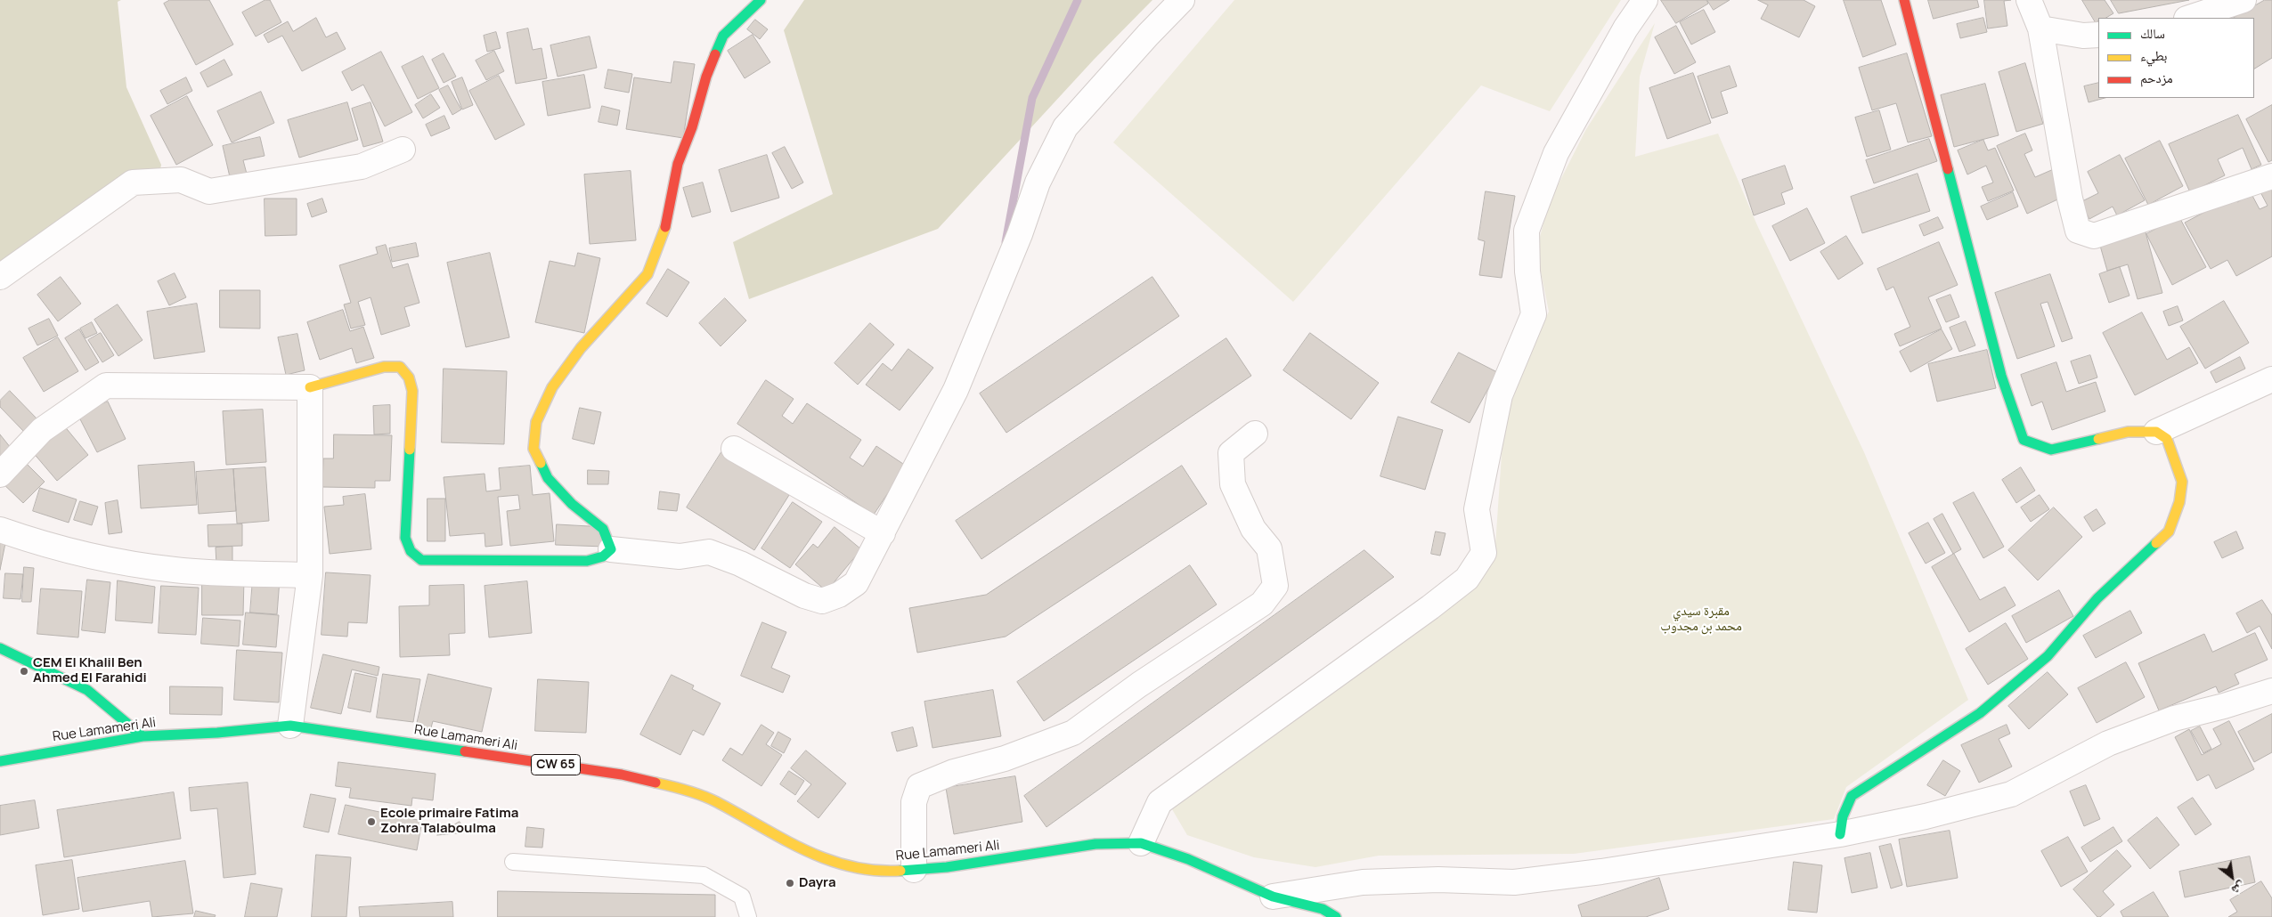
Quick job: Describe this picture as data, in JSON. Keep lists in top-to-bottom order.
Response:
{
  "streets": {
    "street": ["Rue Lamameri Ali", "CW 65"]
  },
  "parks": ["مقبرة سيدي محمد بن مجدوب"],
  "places": ["CEM El Khalil Ben Ahmed El Farahidi", "Ecole primaire Fatima Zohra Talaboulma", "Dayra"],
  "legend": ["سالك", "بطيء", "مزدحم"],
  "north": "bottom right"
}
